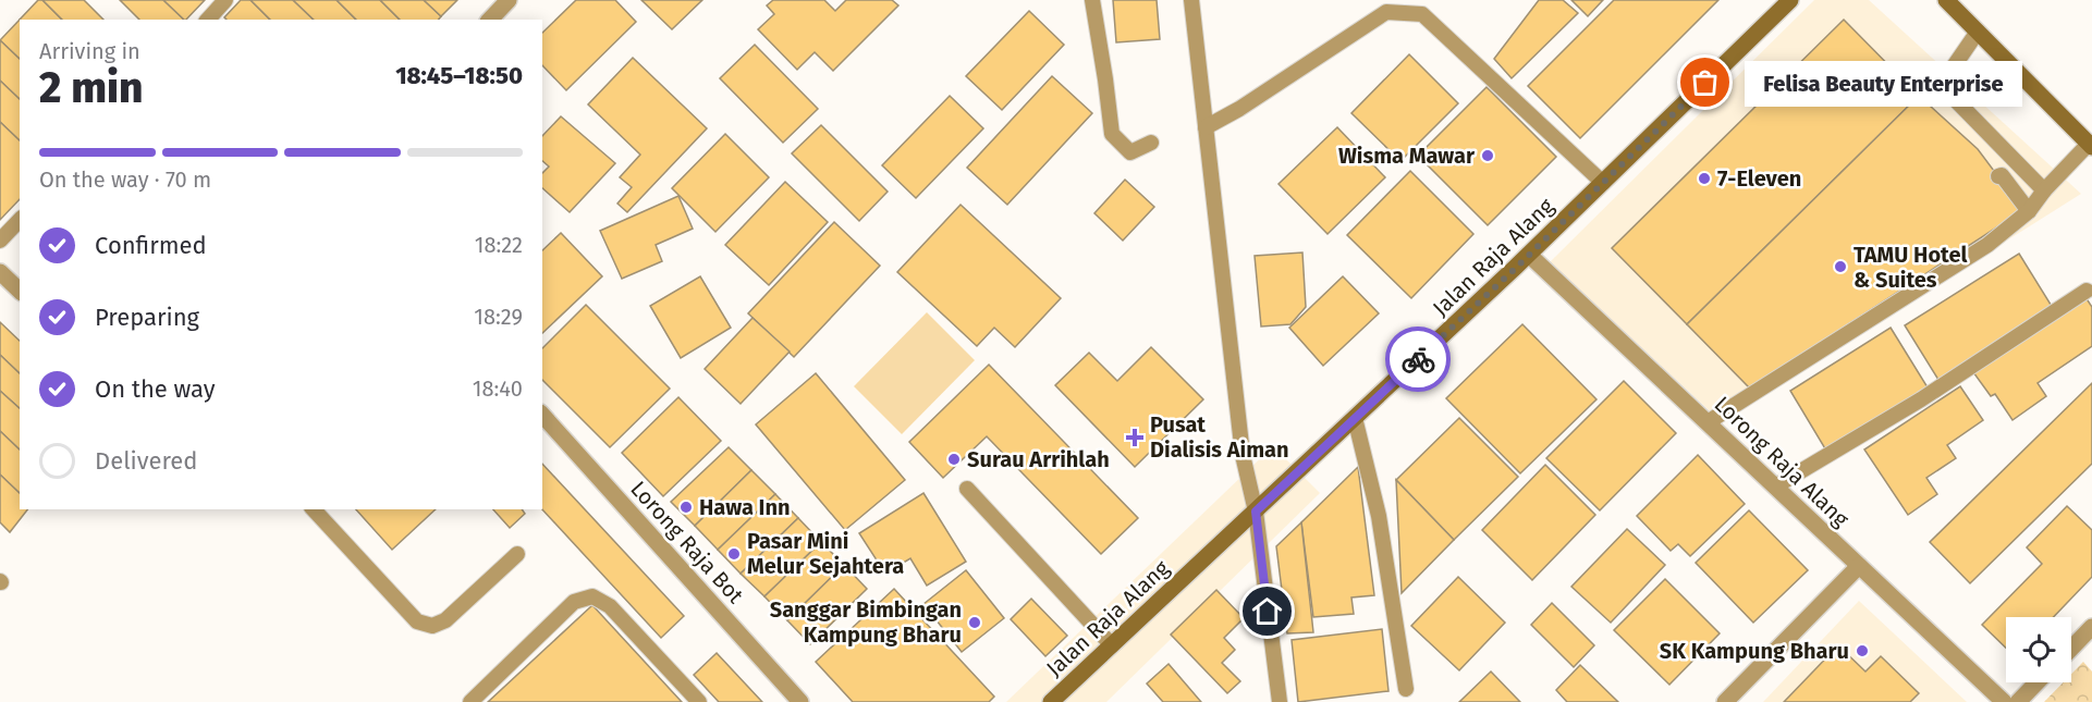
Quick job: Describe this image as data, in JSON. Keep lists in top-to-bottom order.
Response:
{
  "streets": {
    "street": ["Jalan Raja Alang", "Lorong Raja Alang", "Lorong Raja Bot"]
  },
  "crossings": [
    ["Jalan Raja Alang", "Lorong Raja Alang"]
  ],
  "places": {
    "other": [
      "Felisa Beauty Enterprise",
      "Wisma Mawar",
      "7-Eleven",
      "TAMU Hotel & Suites",
      "Surau Arrihlah",
      "Hawa Inn",
      "Pasar Mini Melur Sejahtera",
      "Sanggar Bimbingan Kampung Bharu",
      "SK Kampung Bharu"
    ],
    "health": ["Pusat Dialisis Aiman"]
  },
  "page": {
    "heading": ["2 min", "Arriving in", "18:45–18:50"],
    "bubble": "Felisa Beauty Enterprise",
    "bar": "On the way · 70 m",
    "list": [
      ["Confirmed", "18:22"],
      ["Preparing", "18:29"],
      ["On the way", "18:40"],
      "Delivered"
    ]
  }
}
